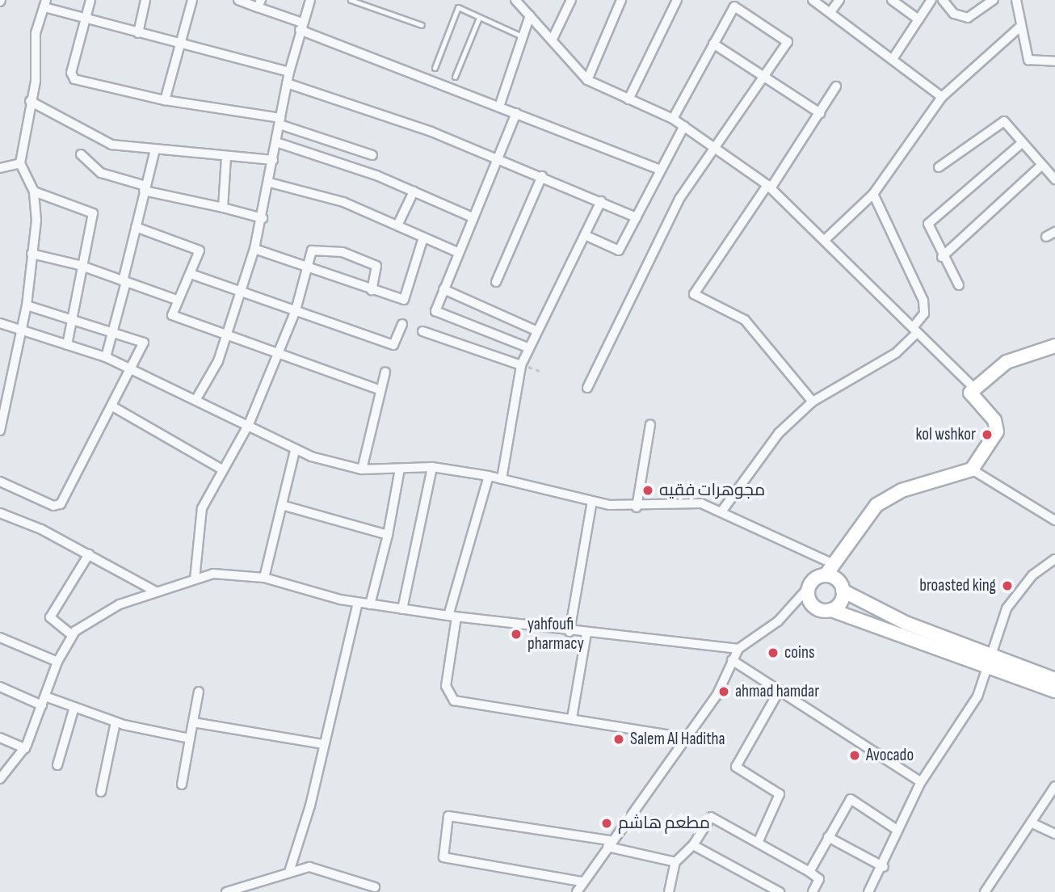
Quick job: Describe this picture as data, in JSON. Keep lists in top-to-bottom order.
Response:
{
  "places": [
    "kol wshkor",
    "مجوهرات فقيه",
    "broasted king",
    "yahfoufi pharmacy",
    "coins",
    "ahmad hamdar",
    "Salem Al Haditha",
    "Avocado",
    "مطعم هاشم"
  ]
}
